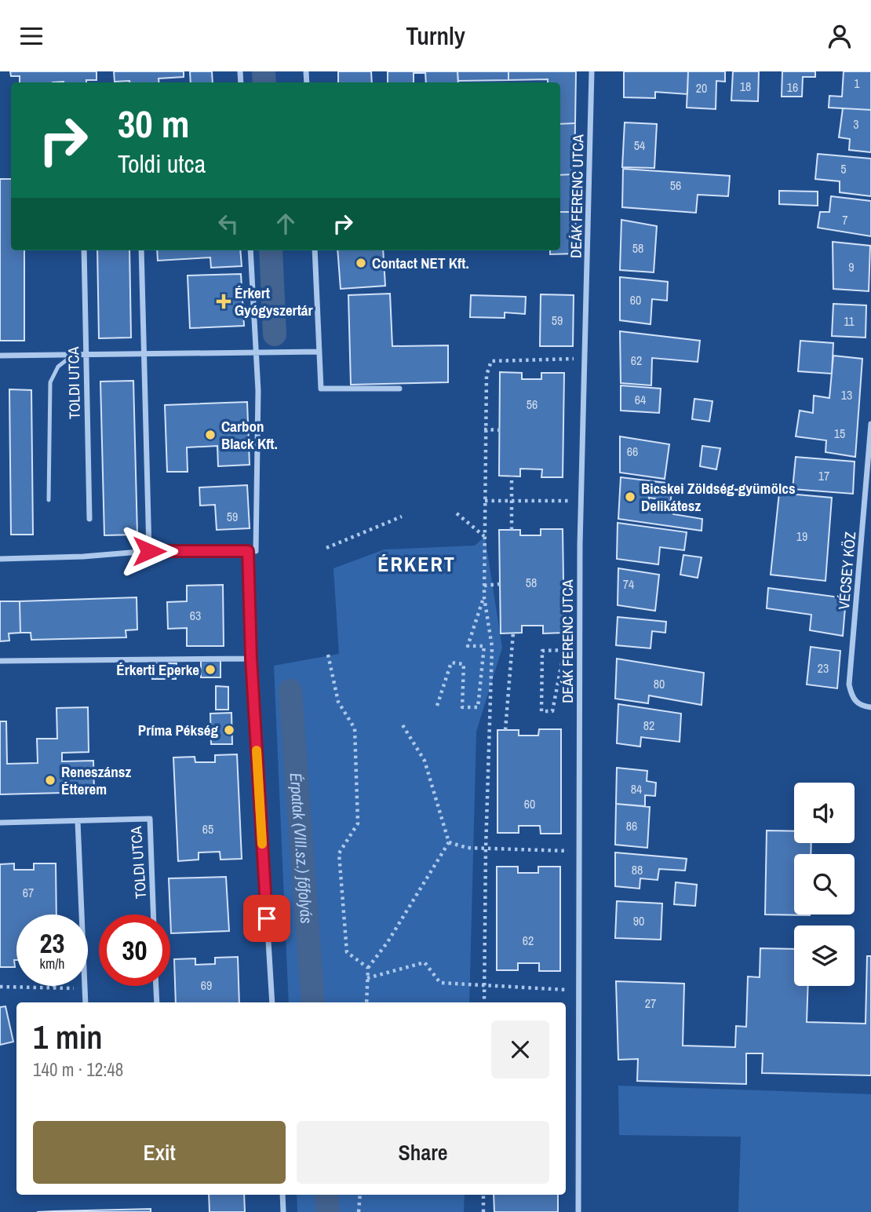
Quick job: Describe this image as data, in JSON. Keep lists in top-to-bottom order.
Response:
{
  "streets": {
    "street": ["DEÁK FERENC UTCA", "TOLDI UTCA", "VÉCSEY KÖZ"]
  },
  "districts": ["ÉRKERT"],
  "water": ["Érpatak (VIII.sz.) főfolyás"],
  "places": {
    "other": [
      "Contact NET Kft.",
      "Carbon Black Kft.",
      "Bicskei Zöldség-gyümölcs Delikátesz",
      "Érkerti Eperke",
      "Príma Pékség",
      "Reneszánsz Étterem"
    ],
    "health": ["Érkert Gyógyszertár"]
  },
  "house_numbers": [
    "1",
    "18",
    "16",
    "20",
    "3",
    "54",
    "5",
    "56",
    "7",
    "58",
    "9",
    "60",
    "59",
    "11",
    "62",
    "13",
    "64",
    "56",
    "15",
    "66",
    "17",
    "59",
    "19",
    "58",
    "74",
    "63",
    "23",
    "80",
    "82",
    "84",
    "60",
    "86",
    "65",
    "88",
    "67",
    "90",
    "62",
    "69",
    "27"
  ],
  "page": {
    "header": "Turnly",
    "turn": ["30 m", "Toldi utca"],
    "speed": "23 km/h",
    "limit": "30",
    "heading": ["1 min", "140 m · 12:48"],
    "buttons": ["Exit", "Share"]
  }
}
